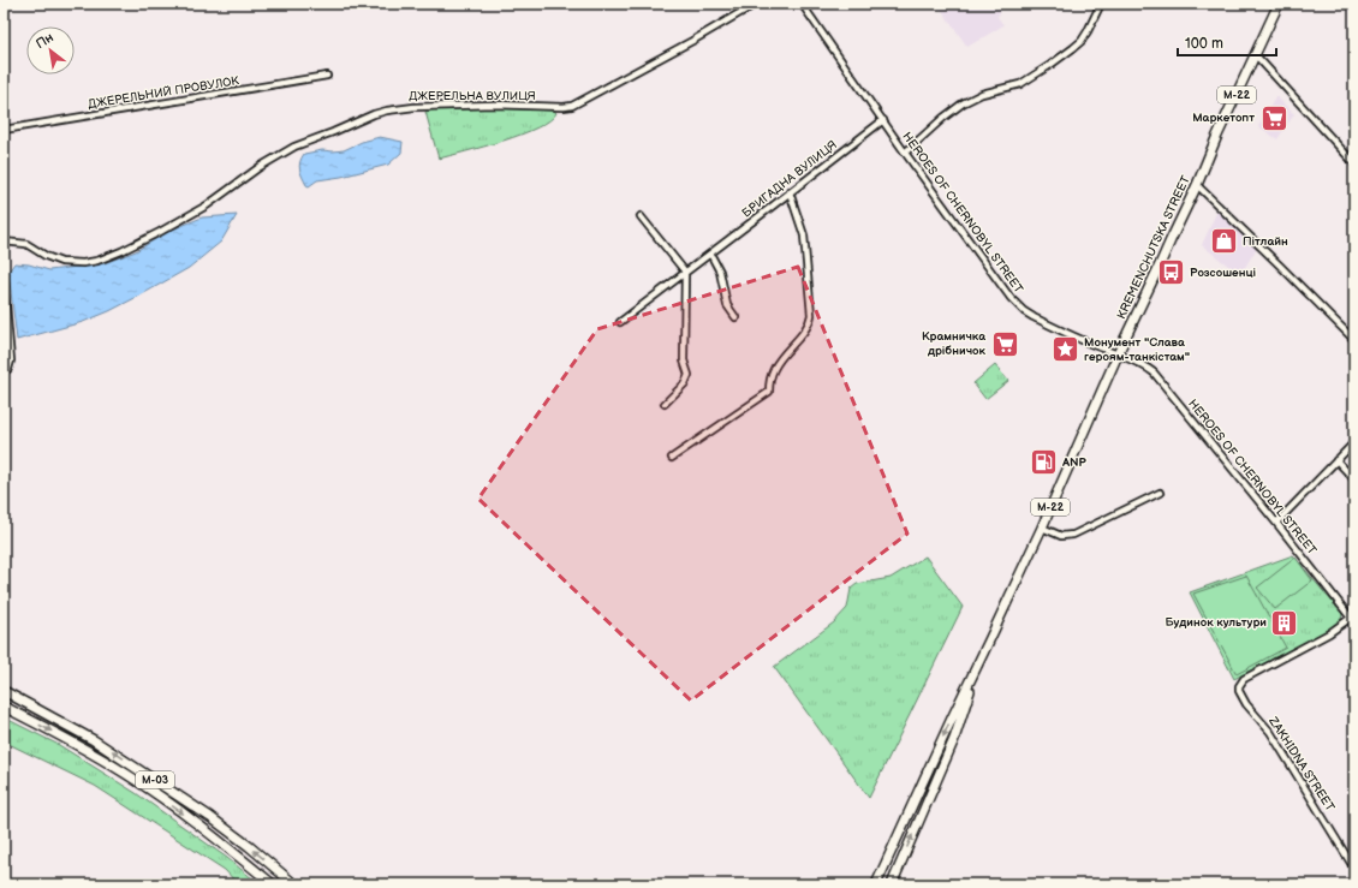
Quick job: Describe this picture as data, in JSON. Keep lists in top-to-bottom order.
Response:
{
  "streets": {
    "highway": ["М-22", "KREMENCHUTSKA STREET", "М-03"],
    "street": [
      "ДЖЕРЕЛЬНИЙ ПРОВУЛОК",
      "ДЖЕРЕЛЬНА ВУЛИЦЯ",
      "БРИГАДНА ВУЛИЦЯ",
      "HEROES OF CHERNOBYL STREET",
      "ZAKHIDNA STREET"
    ]
  },
  "crossings": [
    ["М-22", "KREMENCHUTSKA STREET"],
    ["БРИГАДНА ВУЛИЦЯ", "HEROES OF CHERNOBYL STREET"],
    ["HEROES OF CHERNOBYL STREET", "KREMENCHUTSKA STREET"],
    ["HEROES OF CHERNOBYL STREET", "ZAKHIDNA STREET"]
  ],
  "places": {
    "supermarket": ["Маркетопт", "Крамничка дрібничок"],
    "shop": ["Пітлайн"],
    "bus stop": ["Розсошенці"],
    "place": ["Монумент \"Слава героям-танкістам\""],
    "fuel station": ["ANP"],
    "building": ["Будинок культури"]
  },
  "scale_bar": "100 m",
  "north": "top left"
}
